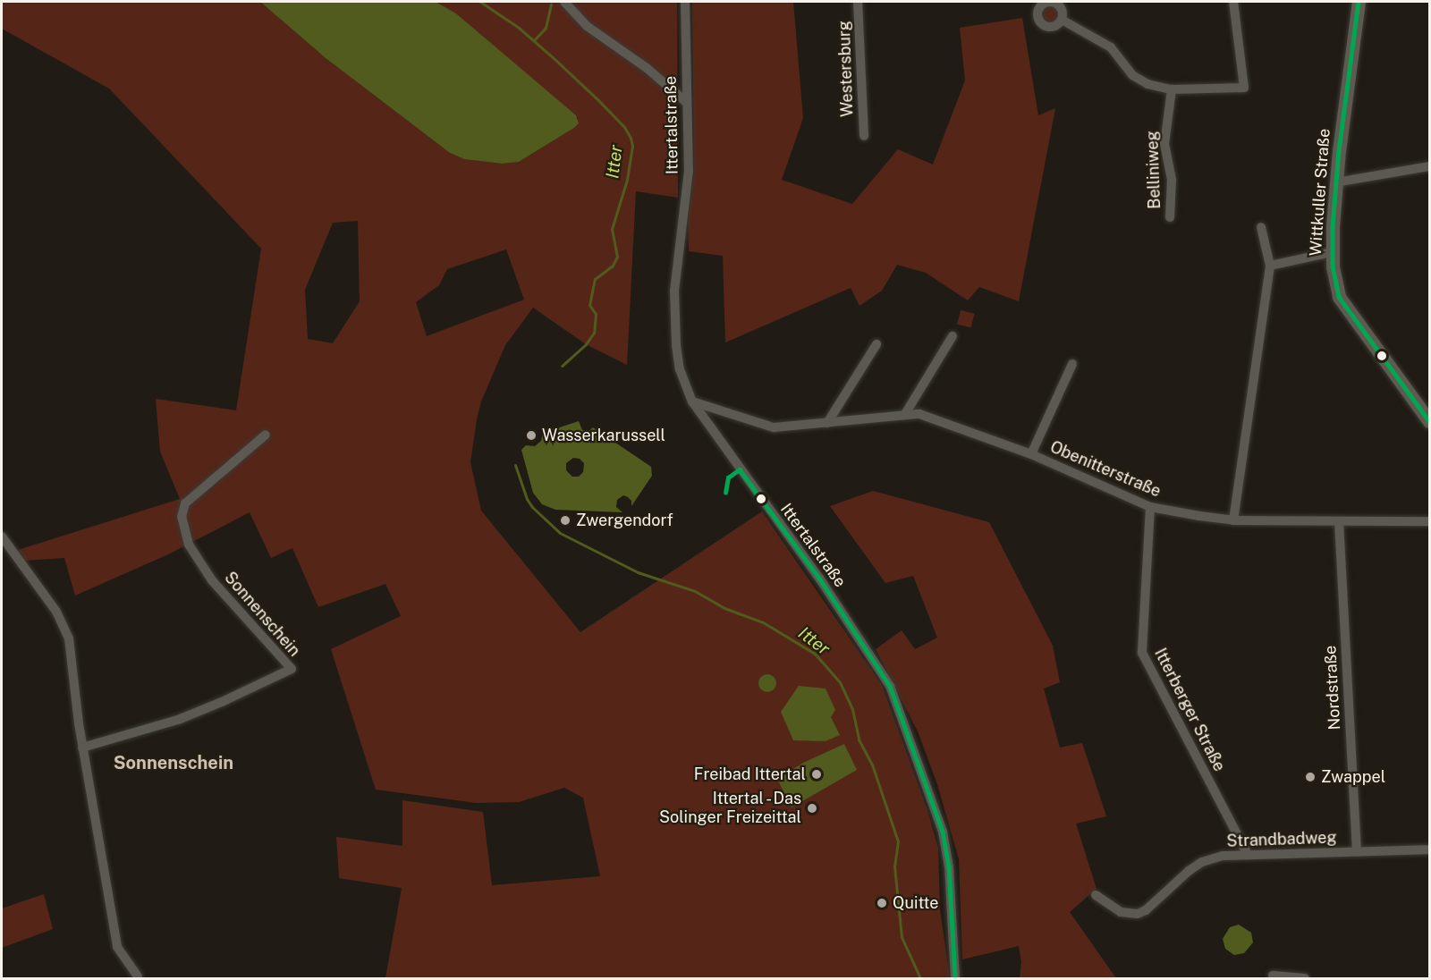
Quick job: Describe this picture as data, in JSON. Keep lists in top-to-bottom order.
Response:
{
  "streets": {
    "main road": ["Wittkuller Straße"],
    "street": [
      "Westersburg",
      "Ittertalstraße",
      "Belliniweg",
      "Obenitterstraße",
      "Sonnenschein",
      "Nordstraße",
      "Itterberger Straße",
      "Strandbadweg"
    ]
  },
  "crossings": [
    ["Ittertalstraße", "Obenitterstraße"],
    ["Obenitterstraße", "Nordstraße"],
    ["Obenitterstraße", "Itterberger Straße"],
    ["Nordstraße", "Strandbadweg"],
    ["Itterberger Straße", "Strandbadweg"]
  ],
  "districts": ["Sonnenschein"],
  "water": ["Itter"],
  "places": [
    "Wasserkarussell",
    "Zwergendorf",
    "Freibad Ittertal",
    "Zwappel",
    "Ittertal - Das Solinger Freizeittal",
    "Quitte"
  ]
}
